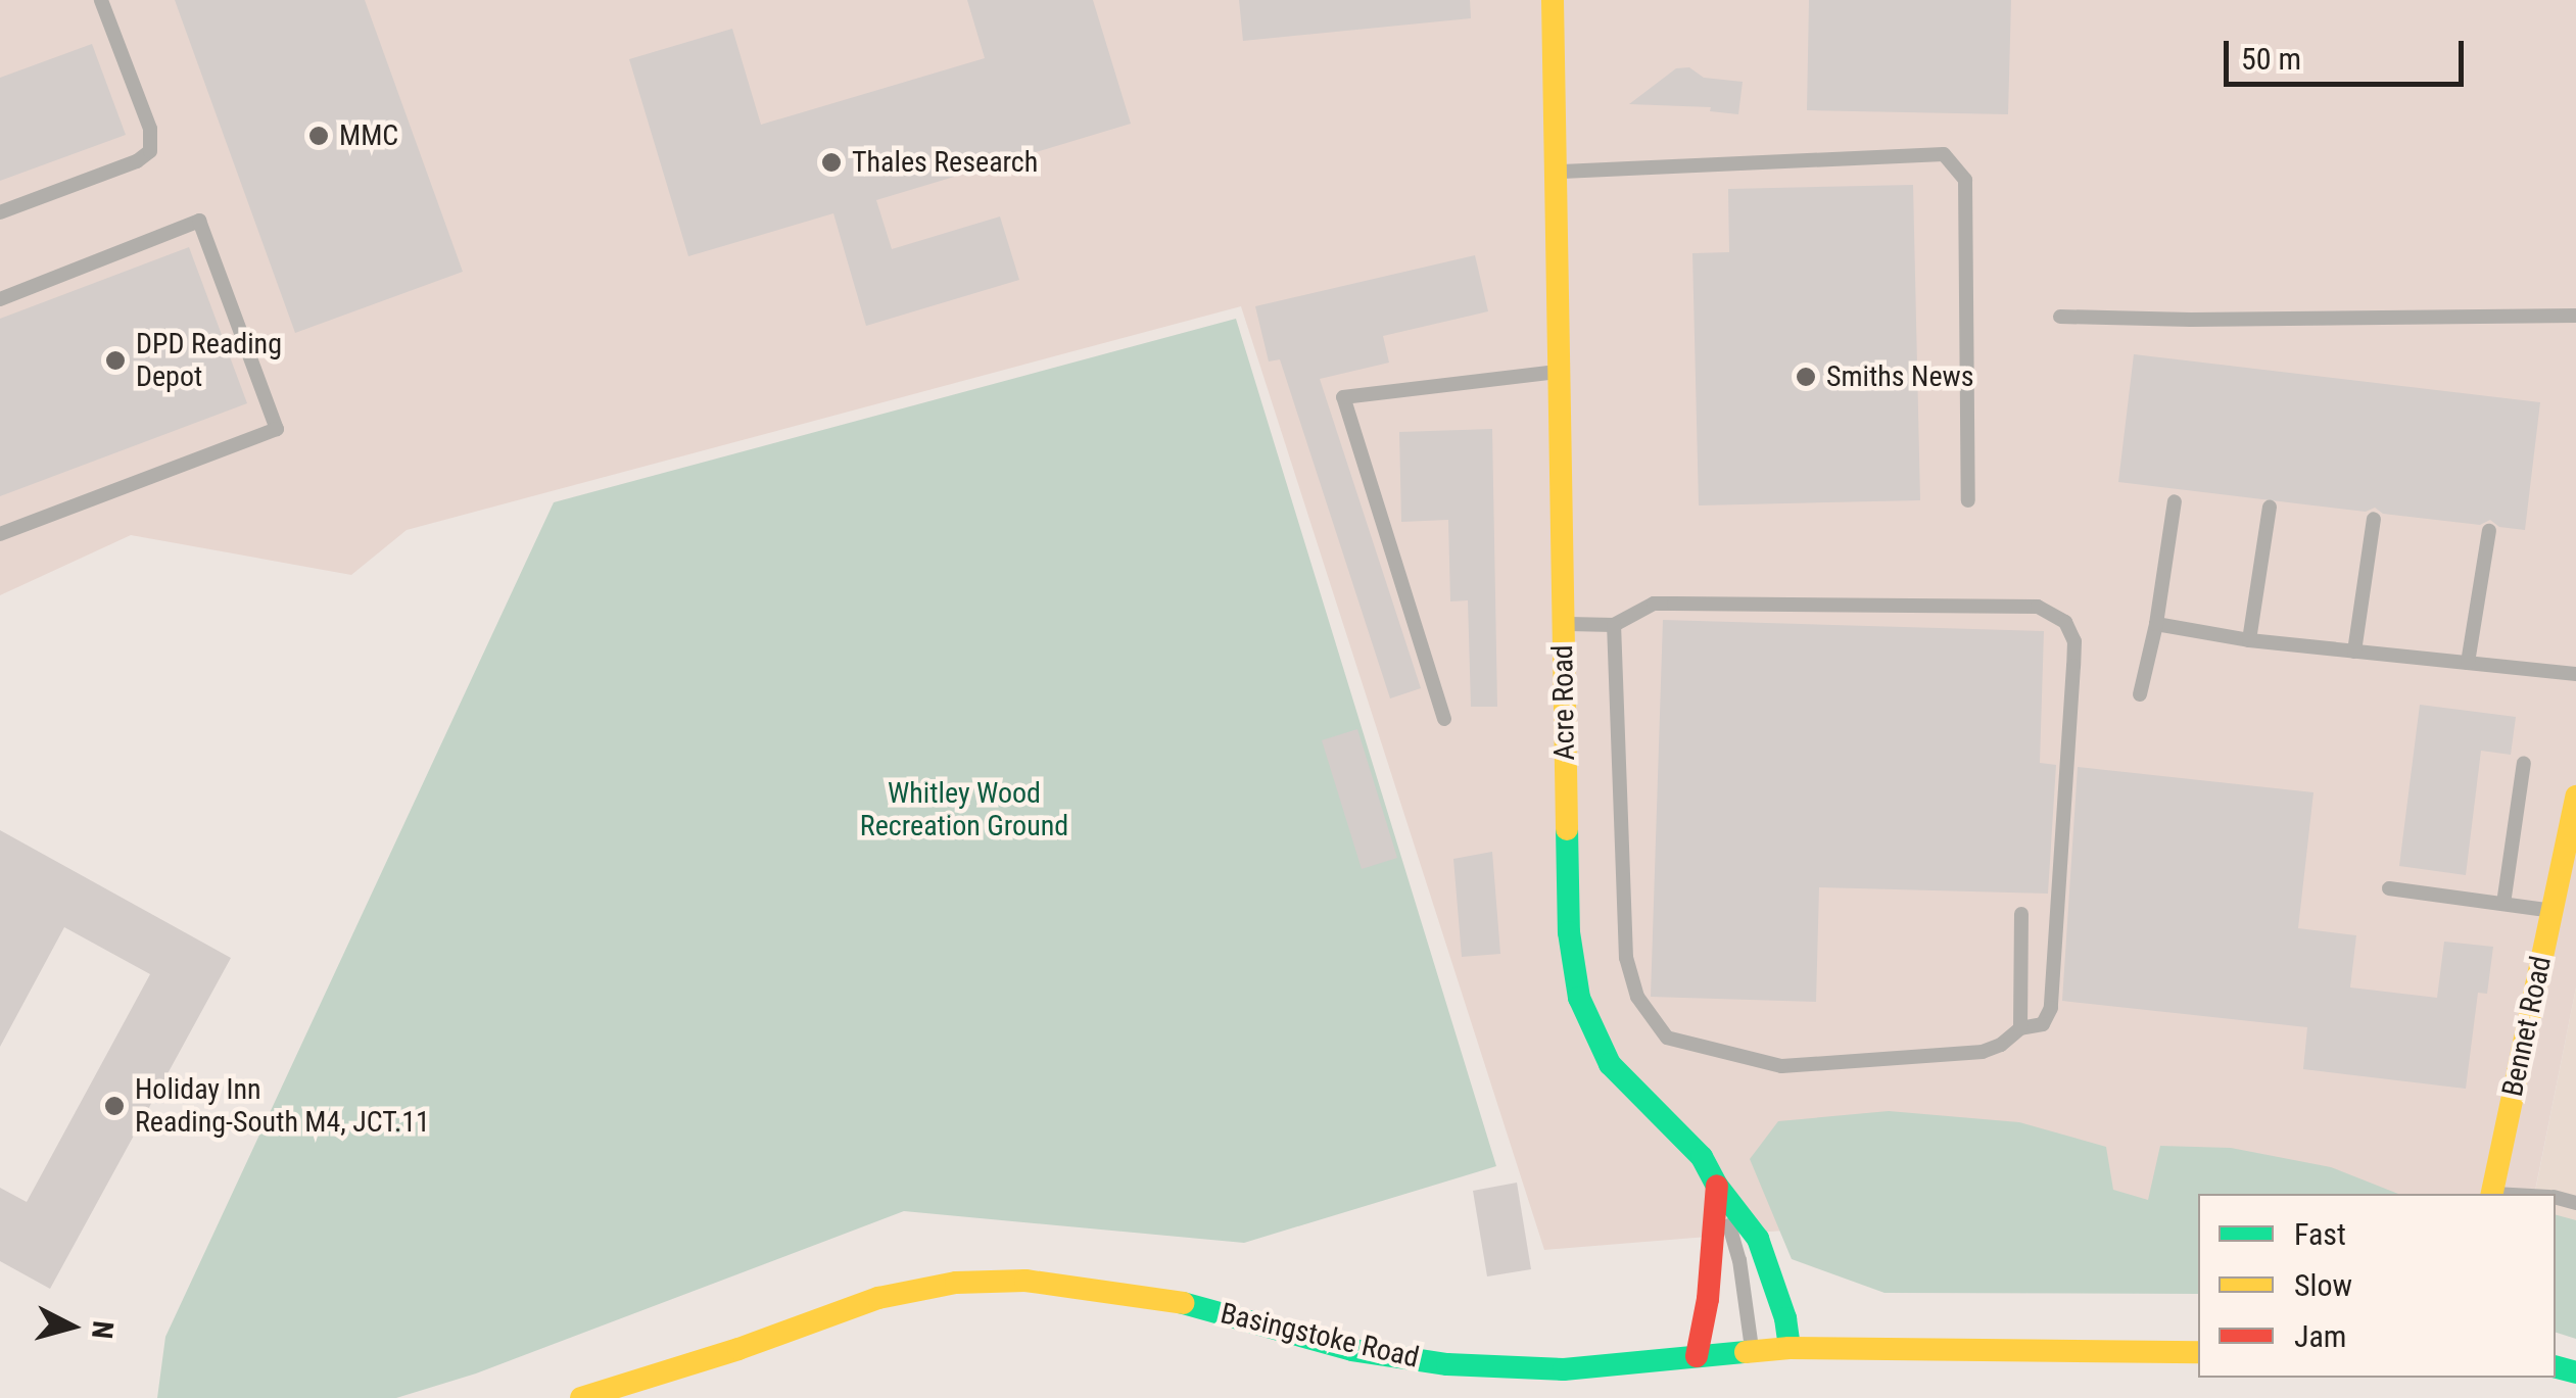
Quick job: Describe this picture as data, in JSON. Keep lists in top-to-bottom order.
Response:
{
  "streets": {
    "street": ["Acre Road", "Bennet Road", "Basingstoke Road"]
  },
  "crossings": [
    ["Acre Road", "Basingstoke Road"]
  ],
  "parks": ["Whitley Wood Recreation Ground"],
  "places": [
    "MMC",
    "Thales Research",
    "DPD Reading Depot",
    "Smiths News",
    "Holiday Inn Reading-South M4, JCT.11"
  ],
  "legend": ["Fast", "Slow", "Jam"],
  "scale_bar": "50 m",
  "north": "right"
}
